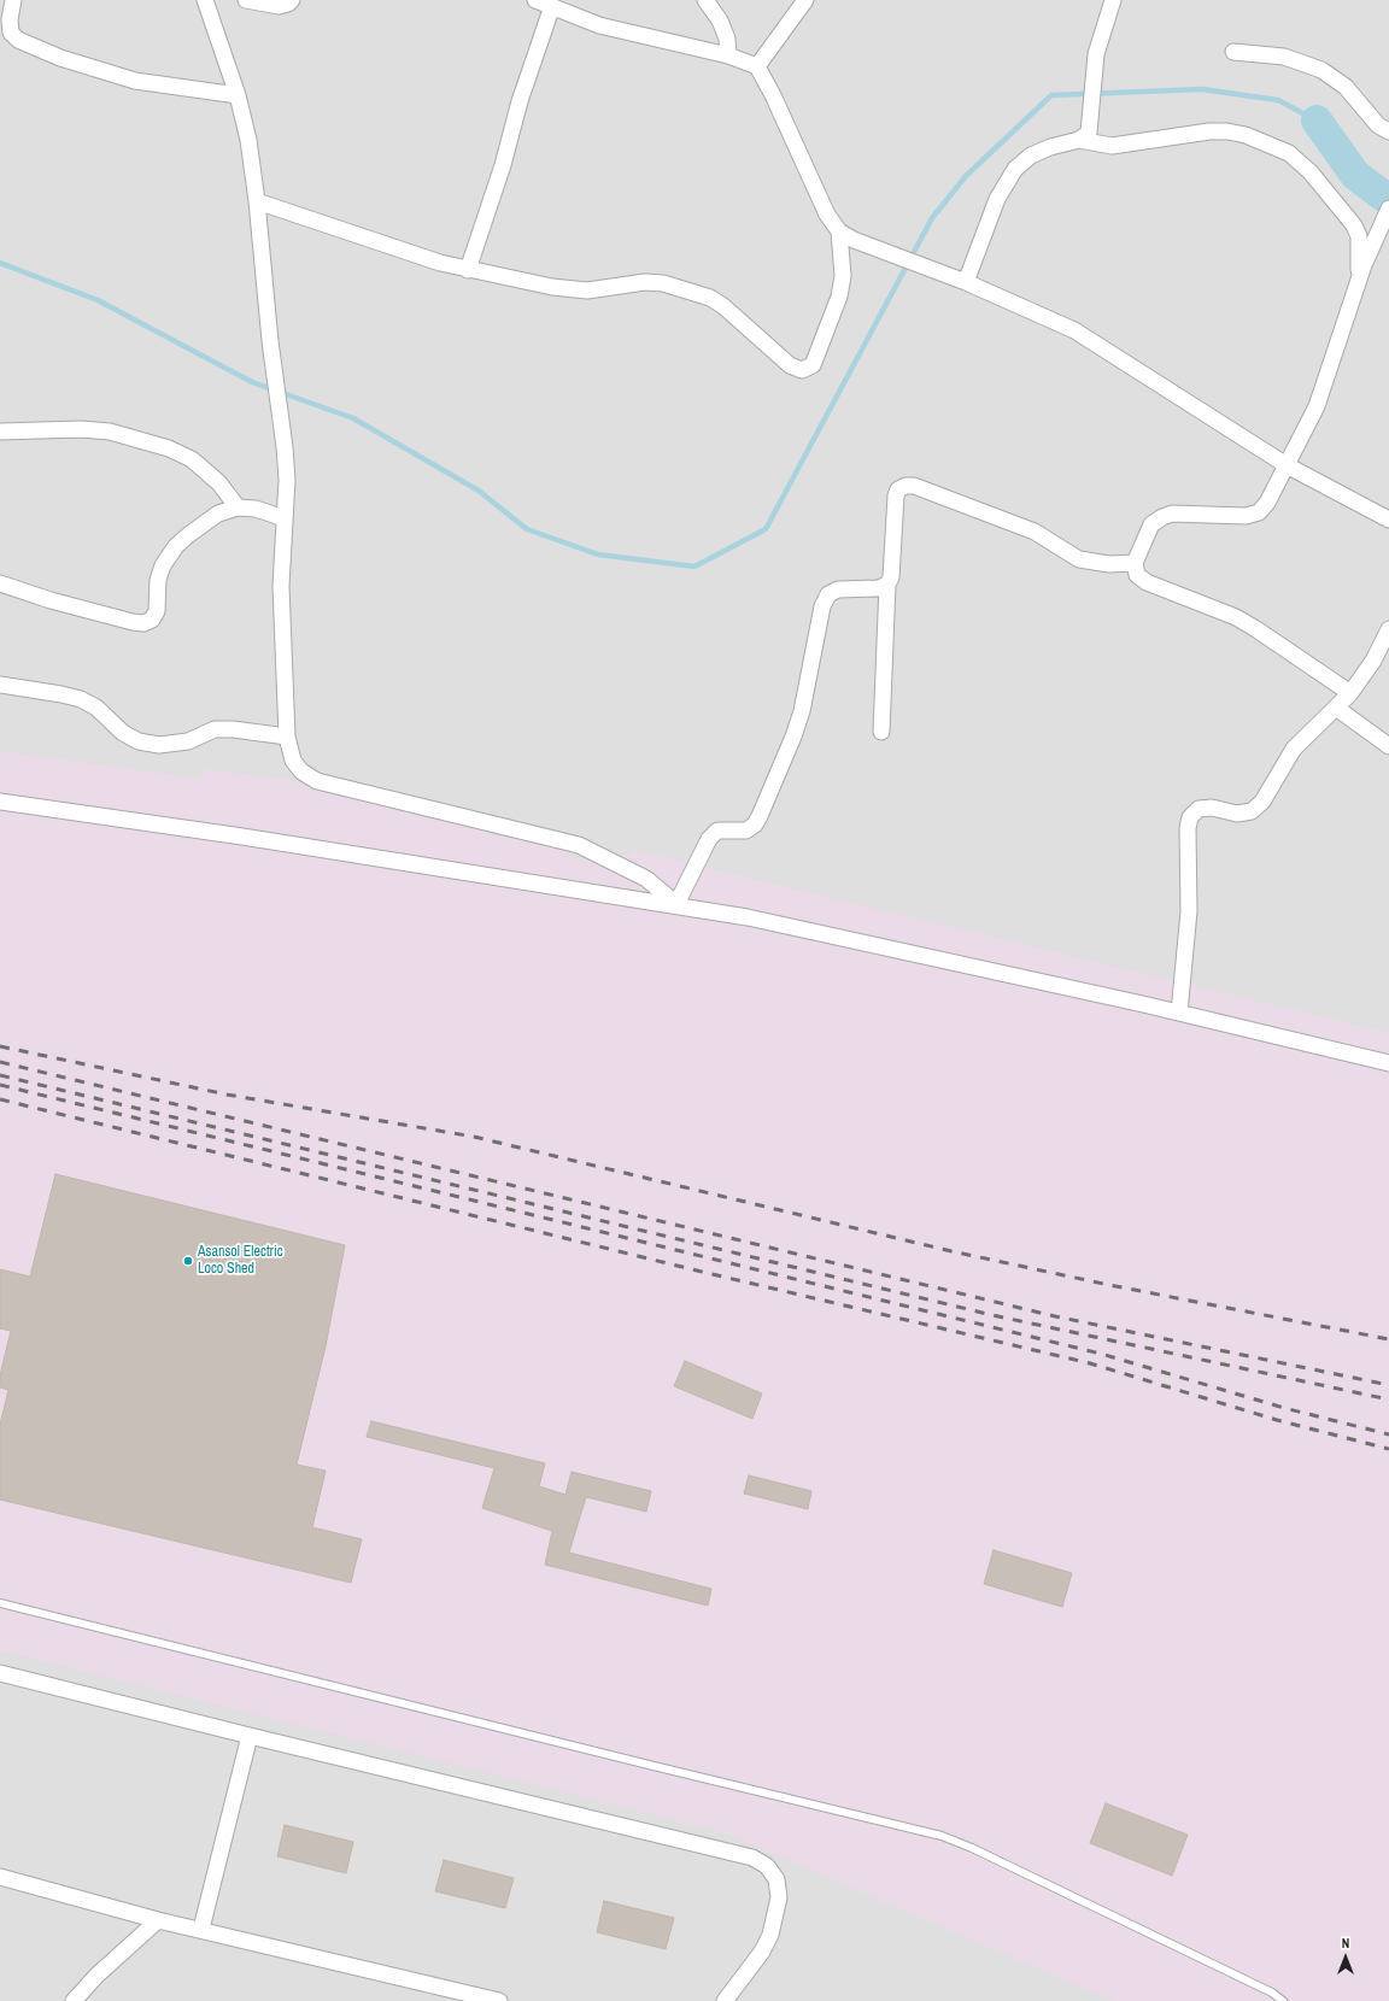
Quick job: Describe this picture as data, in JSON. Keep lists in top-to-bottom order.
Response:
{
  "places": ["Asansol Electric Loco Shed"],
  "north": "top"
}
